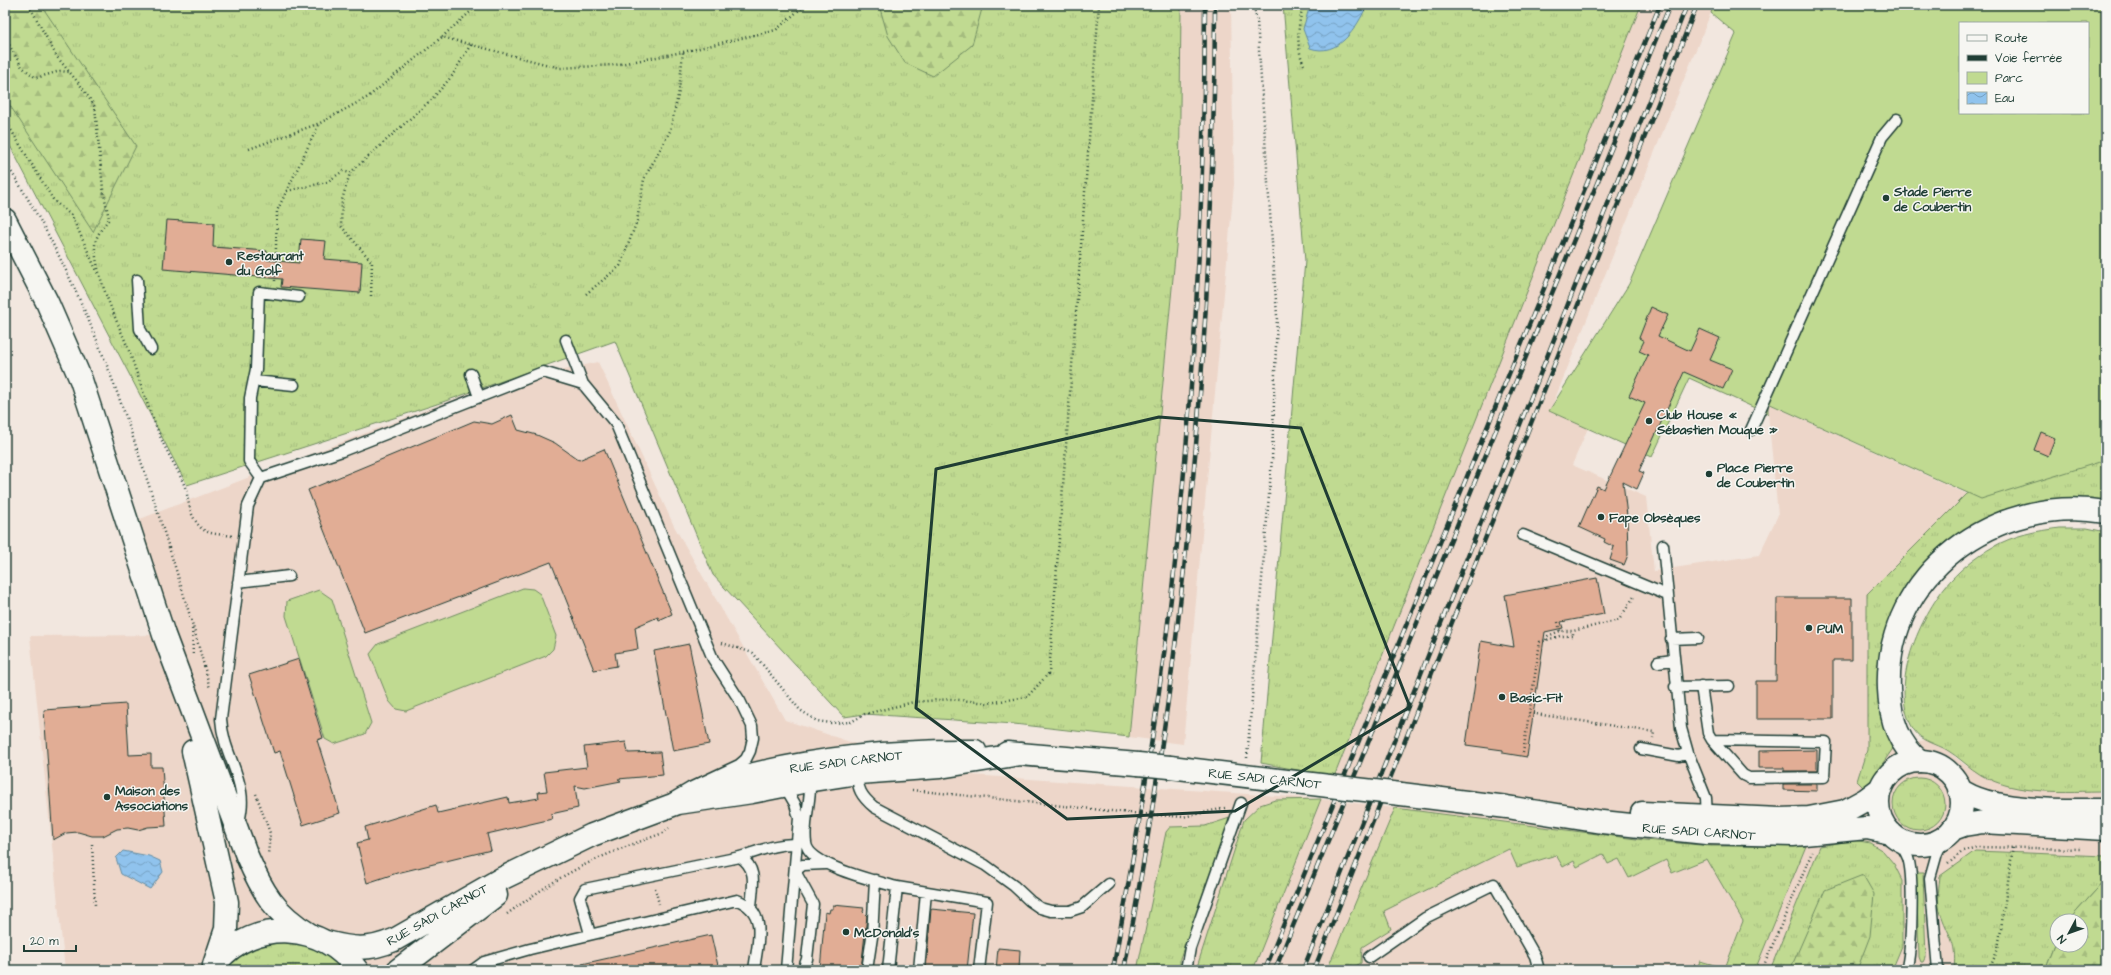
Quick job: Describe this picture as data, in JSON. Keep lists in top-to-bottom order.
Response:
{
  "streets": {
    "main road": ["RUE SADI CARNOT"]
  },
  "places": [
    "Stade Pierre de Coubertin",
    "Restaurant du Golf",
    "Club House « Sébastien Mouque »",
    "Place Pierre de Coubertin",
    "Fape Obsèques",
    "PUM",
    "Basic-Fit",
    "Maison des Associations",
    "McDonald's"
  ],
  "legend": [
    "Route",
    "Voie ferrée",
    "Parc",
    "Eau"
  ],
  "scale_bar": "20 m",
  "north": "bottom left"
}
